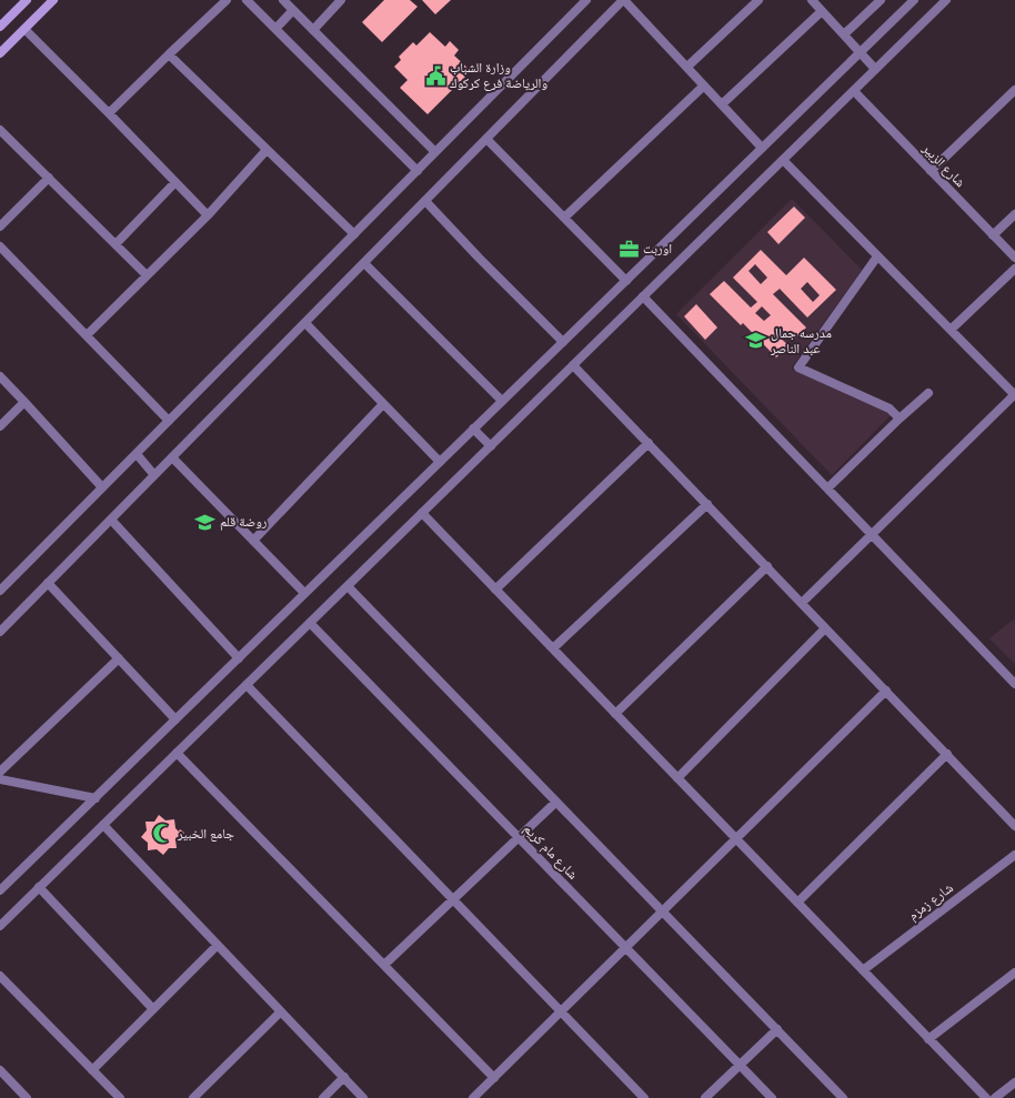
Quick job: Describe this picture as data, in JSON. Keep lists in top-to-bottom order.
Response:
{
  "streets": {
    "street": ["شارع الزبير", "شارع مام كريم", "شارع زمزم"]
  },
  "places": {
    "public building": ["وزارة الشباب والرياضة فرع كركوك"],
    "office": ["اوربت"],
    "school or university": ["مدرسه جمال عبد الناصر", "روضة قلم"],
    "mosque": ["جامع الخبير"]
  }
}
